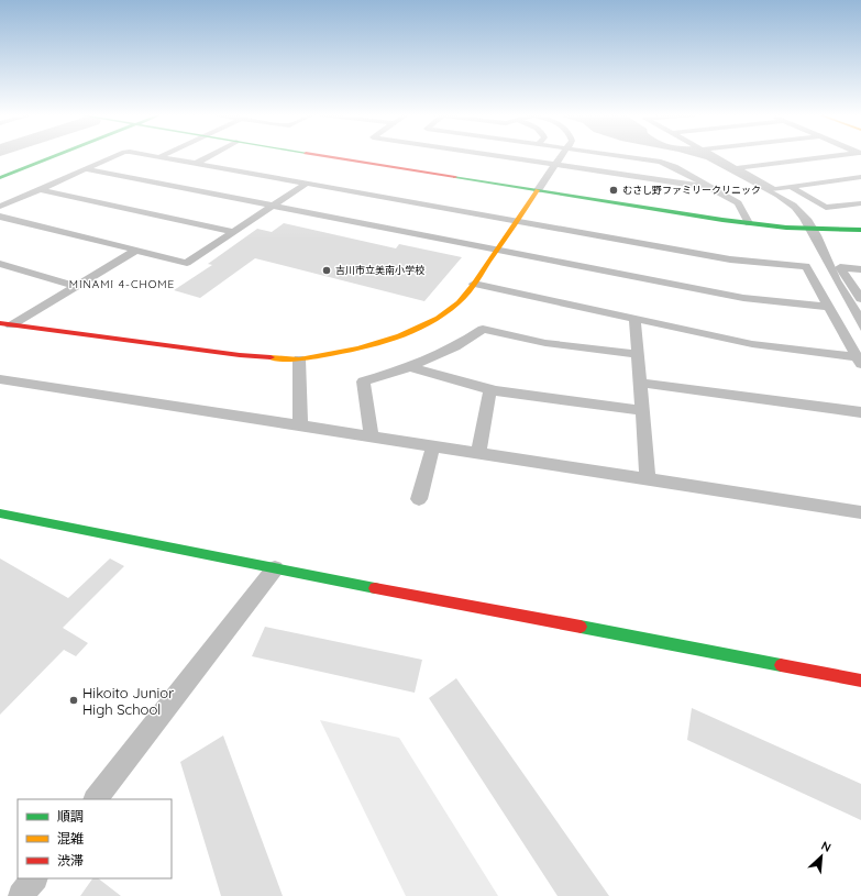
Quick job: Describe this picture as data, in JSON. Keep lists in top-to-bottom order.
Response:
{
  "districts": ["MINAMI 4-CHOME"],
  "places": ["むさし野ファミリークリニック", "吉川市立美南小学校", "Hikoito Junior High School"],
  "legend": ["順調", "混雑", "渋滞"],
  "north": "top right"
}
